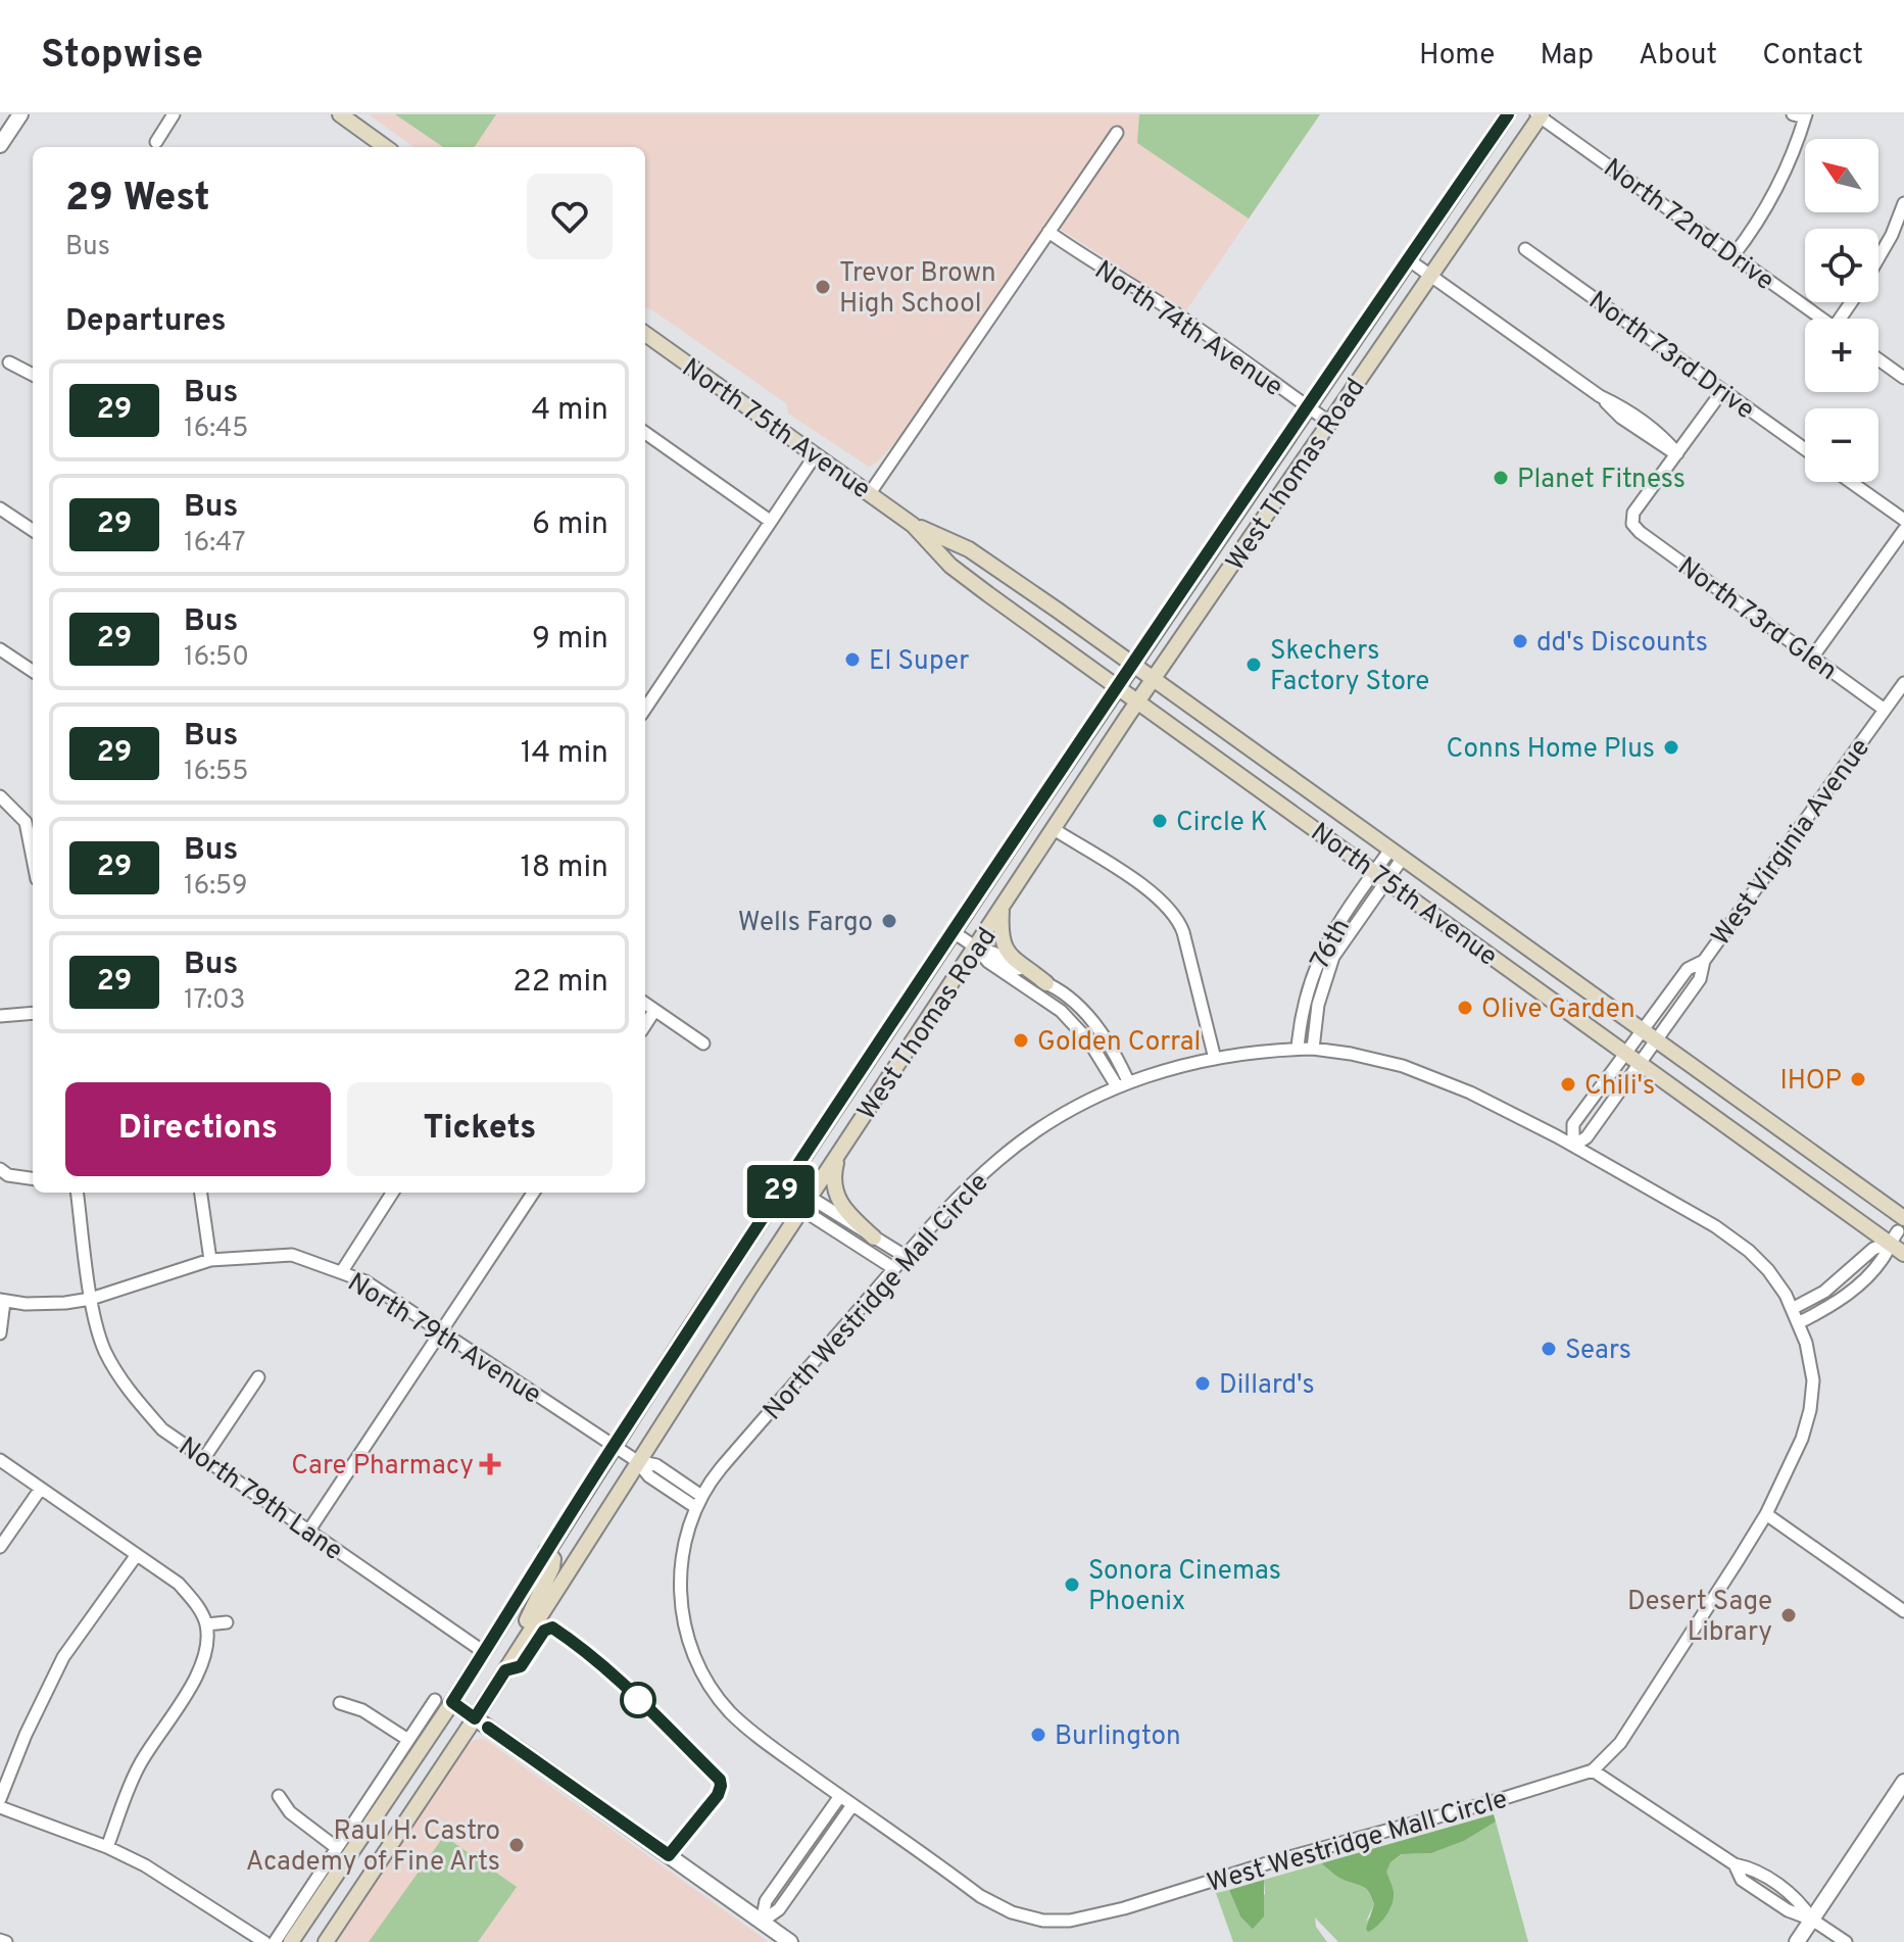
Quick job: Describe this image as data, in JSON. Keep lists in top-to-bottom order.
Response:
{
  "streets": {
    "main road": ["North 75th Avenue", "West Thomas Road"],
    "street": [
      "North 72nd Drive",
      "North 74th Avenue",
      "North 73rd Drive",
      "North 73rd Glen",
      "West Virginia Avenue",
      "76th",
      "North Westridge Mall Circle",
      "North 79th Avenue",
      "North 79th Lane",
      "West Westridge Mall Circle"
    ]
  },
  "crossings": [
    ["North 72nd Drive", "West Thomas Road"],
    ["North 74th Avenue", "West Thomas Road"],
    ["North 75th Avenue", "West Thomas Road"],
    ["North 75th Avenue", "West Virginia Avenue"],
    ["North 75th Avenue", "76th"],
    ["West Thomas Road", "North 79th Avenue"],
    ["West Thomas Road", "North 79th Lane"],
    ["North 73rd Glen", "West Virginia Avenue"],
    ["West Virginia Avenue", "North Westridge Mall Circle"],
    ["76th", "North Westridge Mall Circle"],
    ["North Westridge Mall Circle", "North 79th Avenue"],
    ["North Westridge Mall Circle", "West Westridge Mall Circle"],
    ["North 79th Avenue", "North 79th Lane"]
  ],
  "places": {
    "other": [
      "Trevor Brown High School",
      "Planet Fitness",
      "dd's Discounts",
      "El Super",
      "Skechers Factory Store",
      "Conns Home Plus",
      "Circle K",
      "Wells Fargo",
      "Olive Garden",
      "Golden Corral",
      "IHOP",
      "Chili's",
      "Sears",
      "Dillard's",
      "Sonora Cinemas Phoenix",
      "Desert Sage Library",
      "Burlington",
      "Raul H. Castro Academy of Fine Arts"
    ],
    "health": ["Care Pharmacy"]
  },
  "lines": ["bus line 29"],
  "north": "top left",
  "page": {
    "header": "Stopwise",
    "nav": [
      "Home",
      "Map",
      "About",
      "Contact"
    ],
    "on_map": "29",
    "map_buttons": ["+", "−"],
    "heading": [
      ["29 West", "Bus"],
      "Departures"
    ],
    "list": [
      {
        "mark": "29",
        "name": "Bus",
        "note": "16:45",
        "value": "4 min"
      },
      {
        "mark": "29",
        "name": "Bus",
        "note": "16:47",
        "value": "6 min"
      },
      {
        "mark": "29",
        "name": "Bus",
        "note": "16:50",
        "value": "9 min"
      },
      {
        "mark": "29",
        "name": "Bus",
        "note": "16:55",
        "value": "14 min"
      },
      {
        "mark": "29",
        "name": "Bus",
        "note": "16:59",
        "value": "18 min"
      },
      {
        "mark": "29",
        "name": "Bus",
        "note": "17:03",
        "value": "22 min"
      }
    ],
    "buttons": ["Directions", "Tickets"]
  }
}
